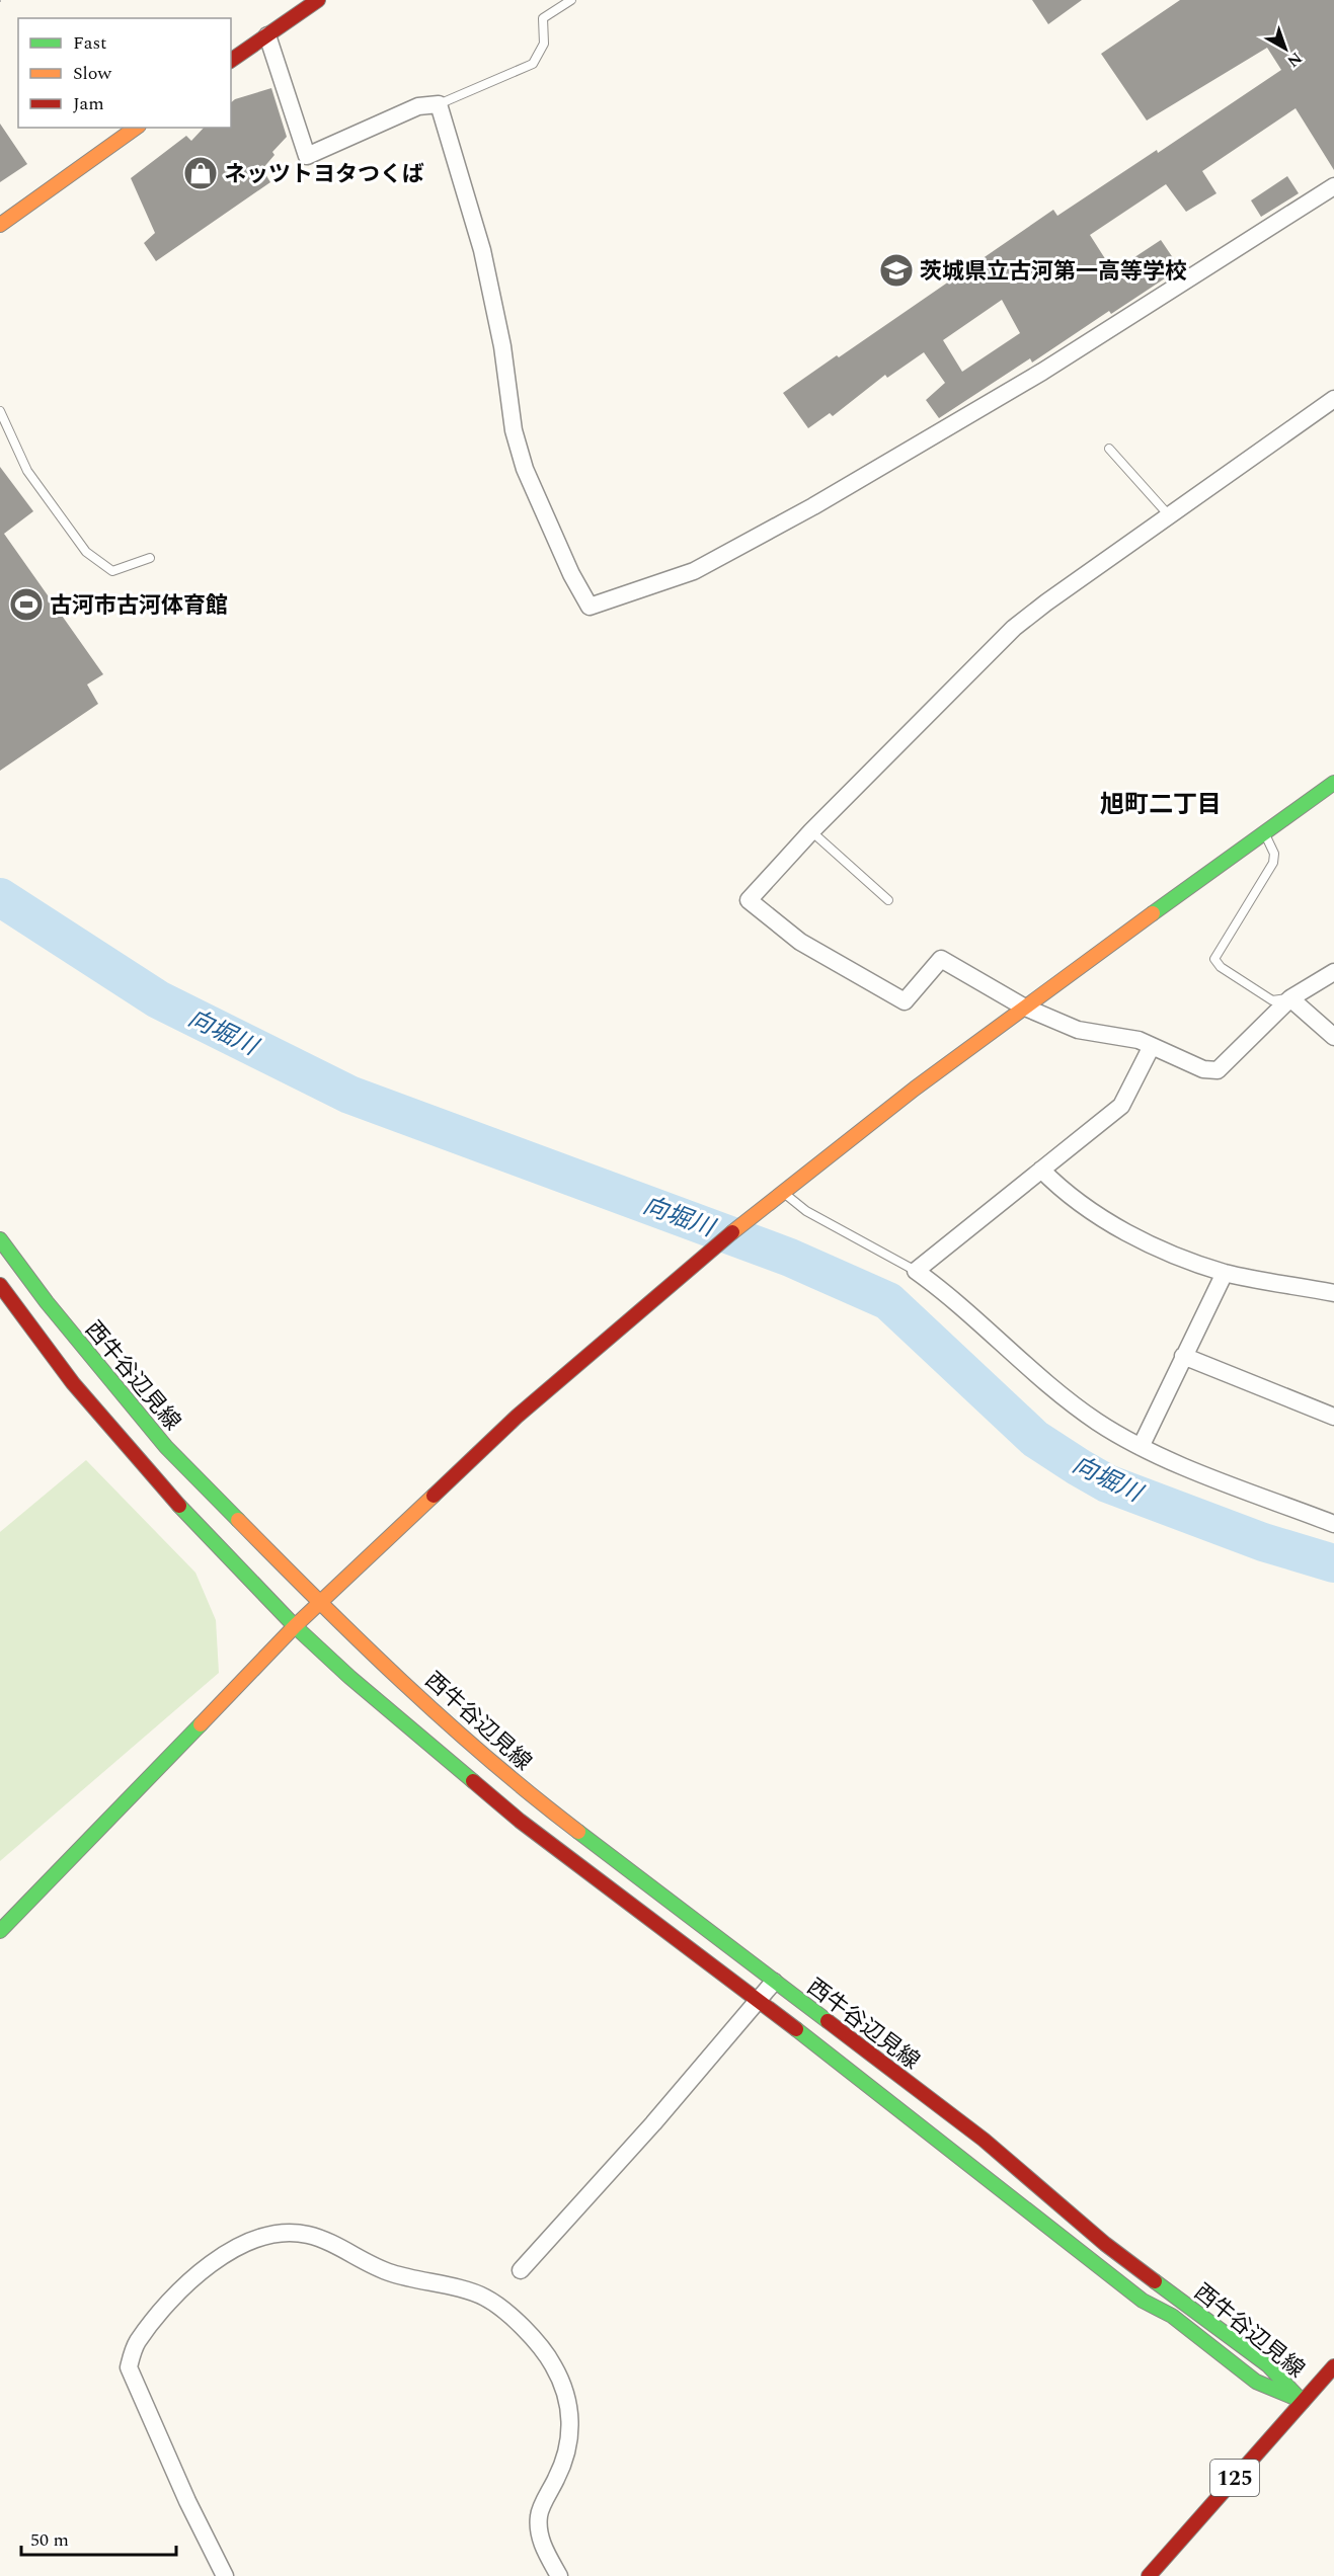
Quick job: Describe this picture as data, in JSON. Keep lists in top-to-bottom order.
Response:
{
  "streets": {
    "main road": ["西牛谷辺見線", "125"]
  },
  "crossings": [
    ["西牛谷辺見線", "125"]
  ],
  "districts": ["旭町二丁目"],
  "water": ["向堀川"],
  "places": {
    "shop": ["ネッツトヨタつくば"],
    "school or university": ["茨城県立古河第一高等学校"],
    "sports": ["古河市古河体育館"]
  },
  "legend": ["Fast", "Slow", "Jam"],
  "scale_bar": "50 m",
  "north": "bottom right"
}
